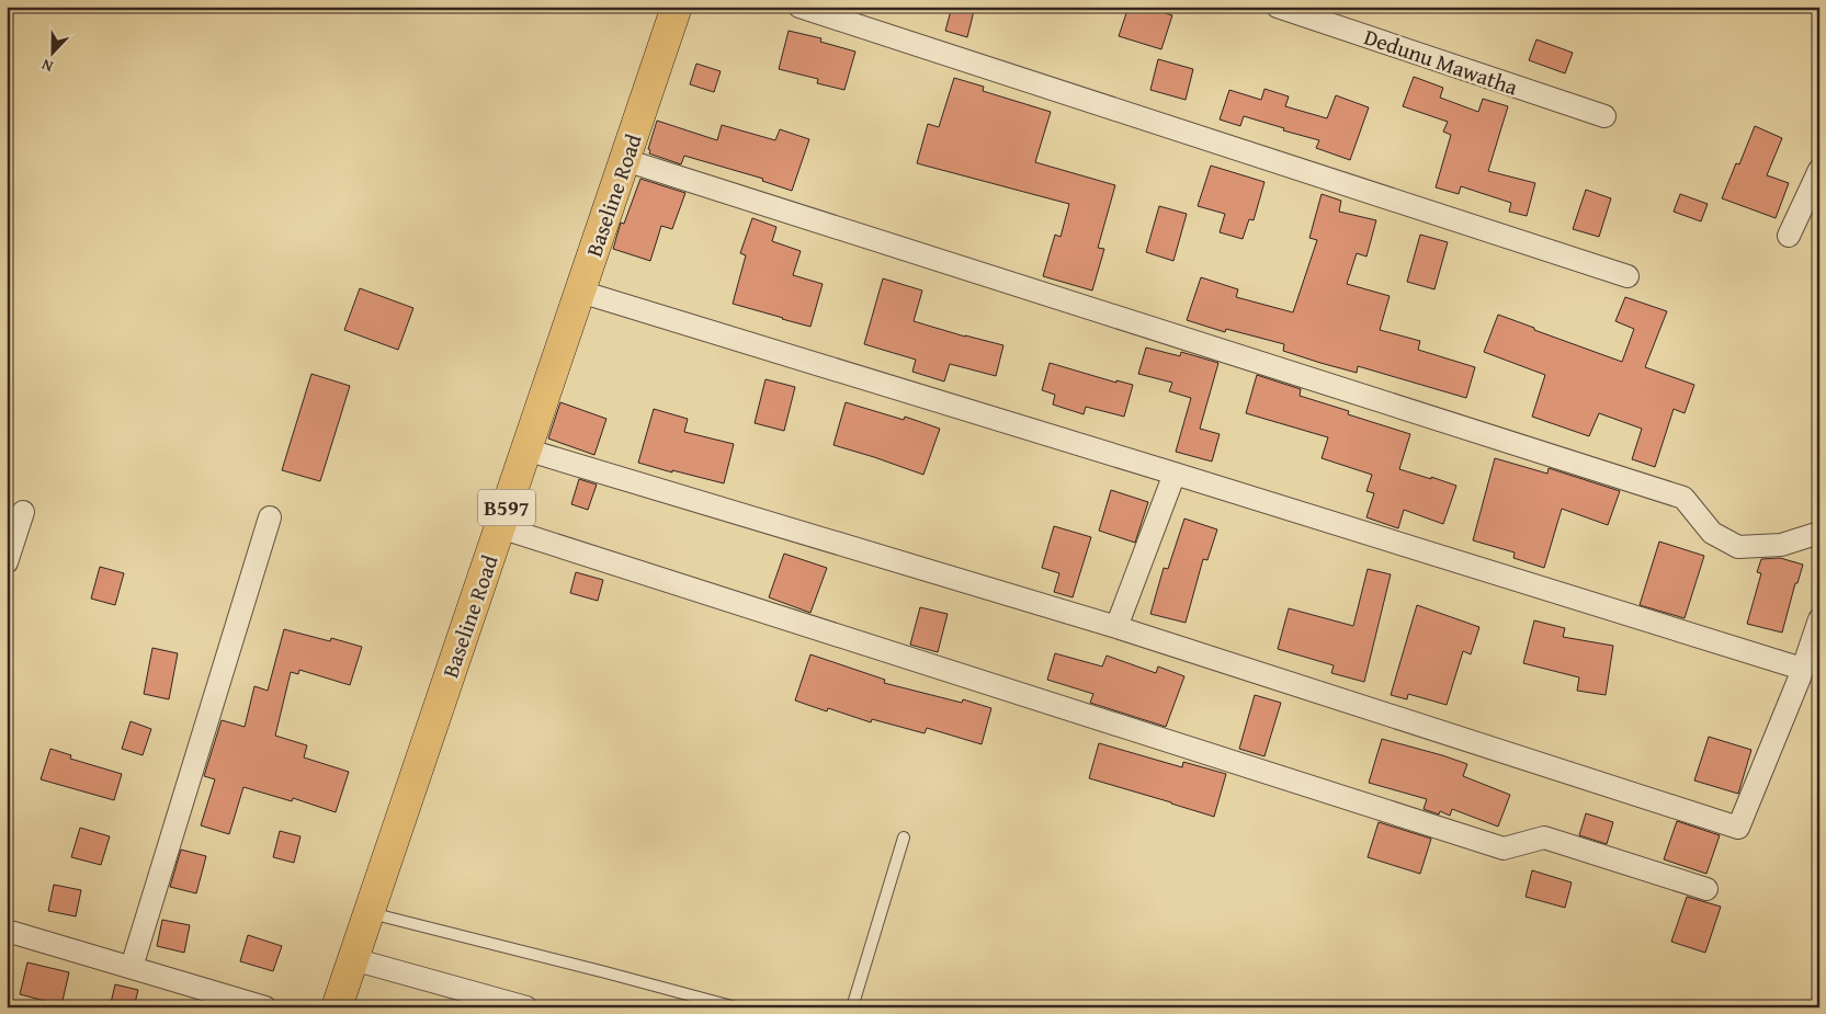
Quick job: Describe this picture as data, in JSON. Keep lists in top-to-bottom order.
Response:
{
  "streets": {
    "main road": ["Baseline Road", "B597"],
    "street": ["Dedunu Mawatha"]
  },
  "north": "bottom"
}
